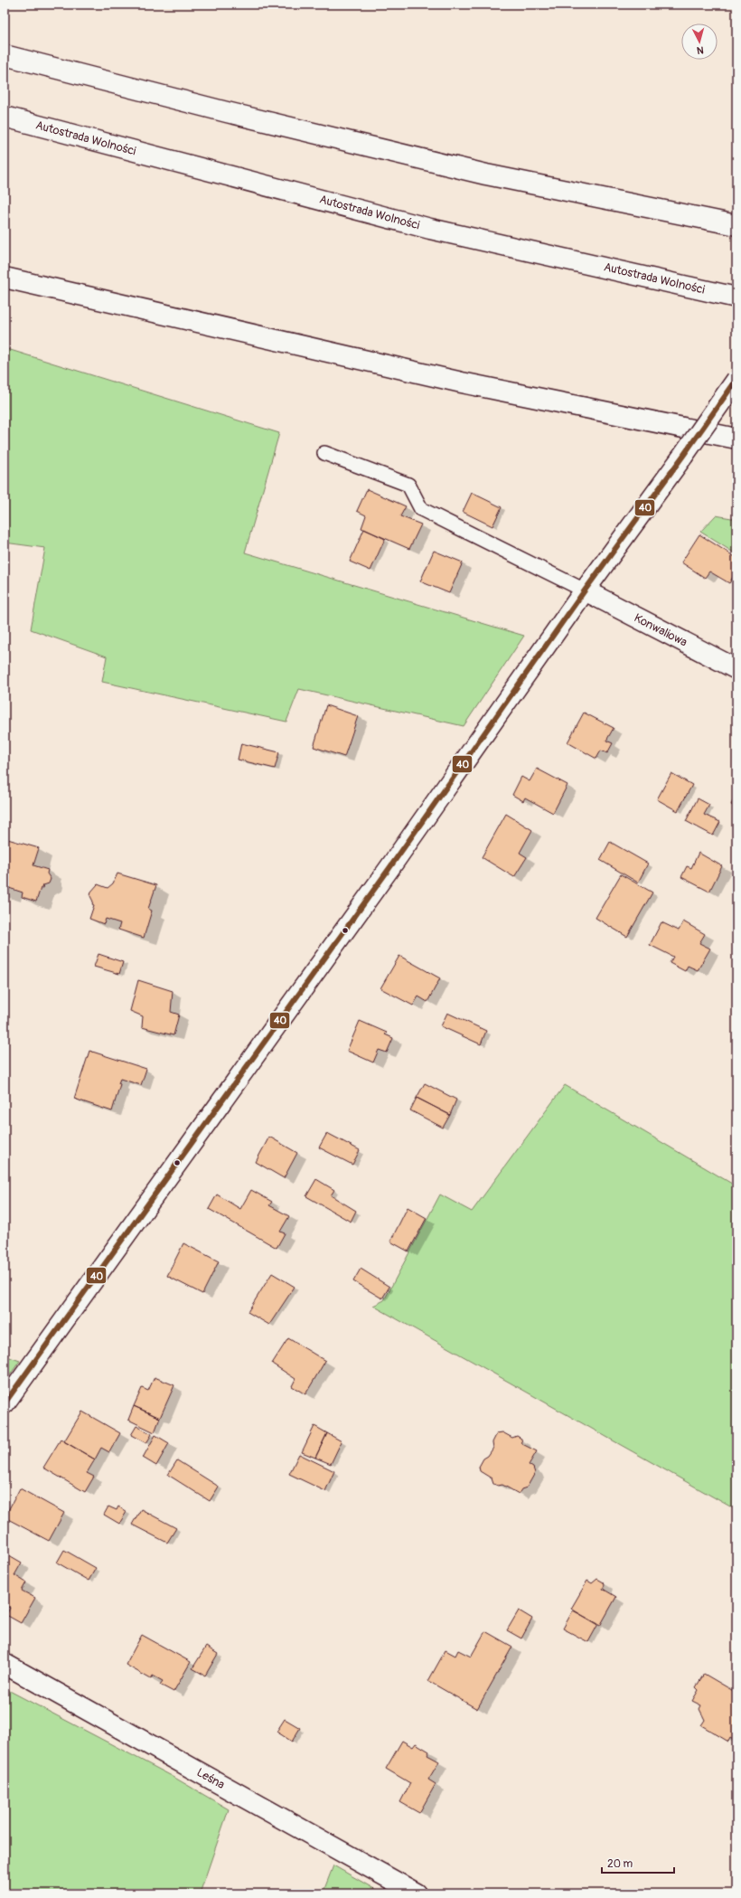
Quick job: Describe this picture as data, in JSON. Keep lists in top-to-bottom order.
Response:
{
  "streets": {
    "main road": ["Autostrada Wolności", "Konwaliowa", "Leśna"]
  },
  "lines": ["transit line 40"],
  "scale_bar": "20 m",
  "north": "bottom"
}
